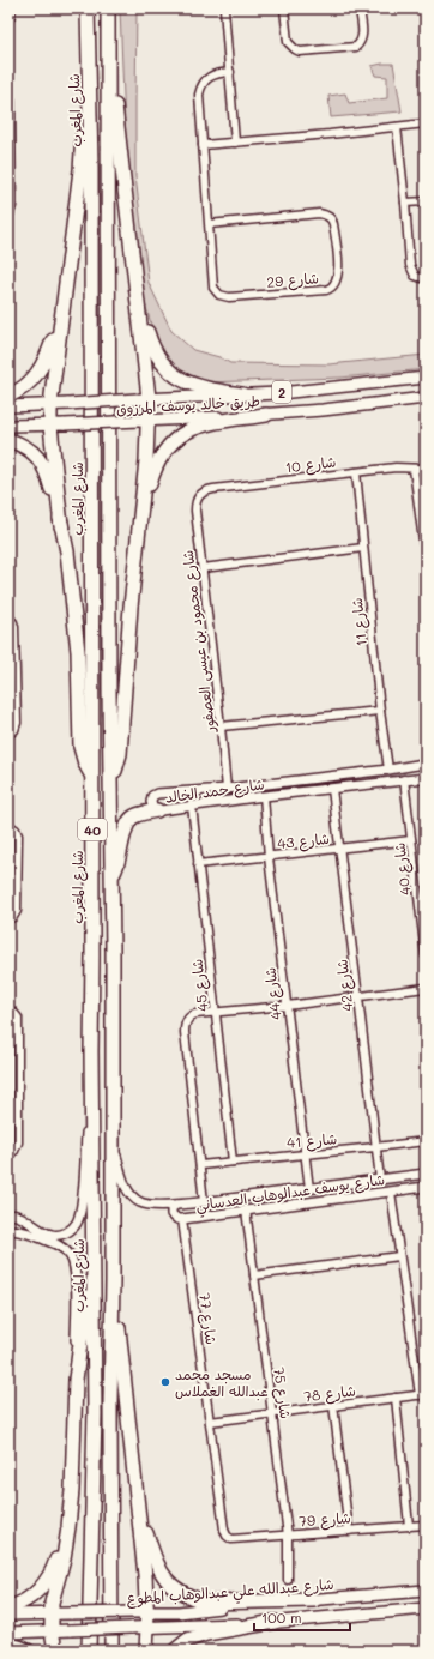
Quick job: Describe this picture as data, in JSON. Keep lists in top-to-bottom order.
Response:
{
  "streets": {
    "highway": ["شارع المغرب", "40"],
    "main road": ["2", "طريق خالد يوسف المرزوق", "شارع عبدالله علي عبدالوهاب المطوع"],
    "street": [
      "شارع 29",
      "شارع 10",
      "شارع 11",
      "شارع محمود بن عيسى العصفور",
      "شارع حمد الخالد",
      "شارع 43",
      "شارع 40",
      "شارع 45",
      "شارع 42",
      "شارع 44",
      "شارع 41",
      "شارع يوسف عبدالوهاب العدساني",
      "شارع 77",
      "شارع 75",
      "شارع 78",
      "شارع 79"
    ]
  },
  "crossings": [
    ["شارع 10", "شارع 11"],
    ["شارع 10", "شارع محمود بن عيسى العصفور"],
    ["شارع 11", "شارع حمد الخالد"],
    ["شارع محمود بن عيسى العصفور", "شارع حمد الخالد"],
    ["شارع حمد الخالد", "شارع 40"],
    ["شارع حمد الخالد", "شارع 45"],
    ["شارع حمد الخالد", "شارع 42"],
    ["شارع حمد الخالد", "شارع 44"],
    ["40", "شارع يوسف عبدالوهاب العدساني"],
    ["شارع 43", "شارع 40"],
    ["شارع 43", "شارع 45"],
    ["شارع 43", "شارع 42"],
    ["شارع 43", "شارع 44"],
    ["شارع 45", "شارع 41"],
    ["شارع 45", "شارع يوسف عبدالوهاب العدساني"],
    ["شارع 42", "شارع 41"],
    ["شارع 42", "شارع يوسف عبدالوهاب العدساني"],
    ["شارع 44", "شارع 41"],
    ["شارع 44", "شارع يوسف عبدالوهاب العدساني"],
    ["شارع يوسف عبدالوهاب العدساني", "شارع 77"],
    ["شارع يوسف عبدالوهاب العدساني", "شارع 75"],
    ["شارع 77", "شارع 78"],
    ["شارع 77", "شارع 79"],
    ["شارع 75", "شارع 78"],
    ["شارع 75", "شارع 79"]
  ],
  "places": ["مسجد محمد عبدالله الغملاس"],
  "scale_bar": "100 m"
}
